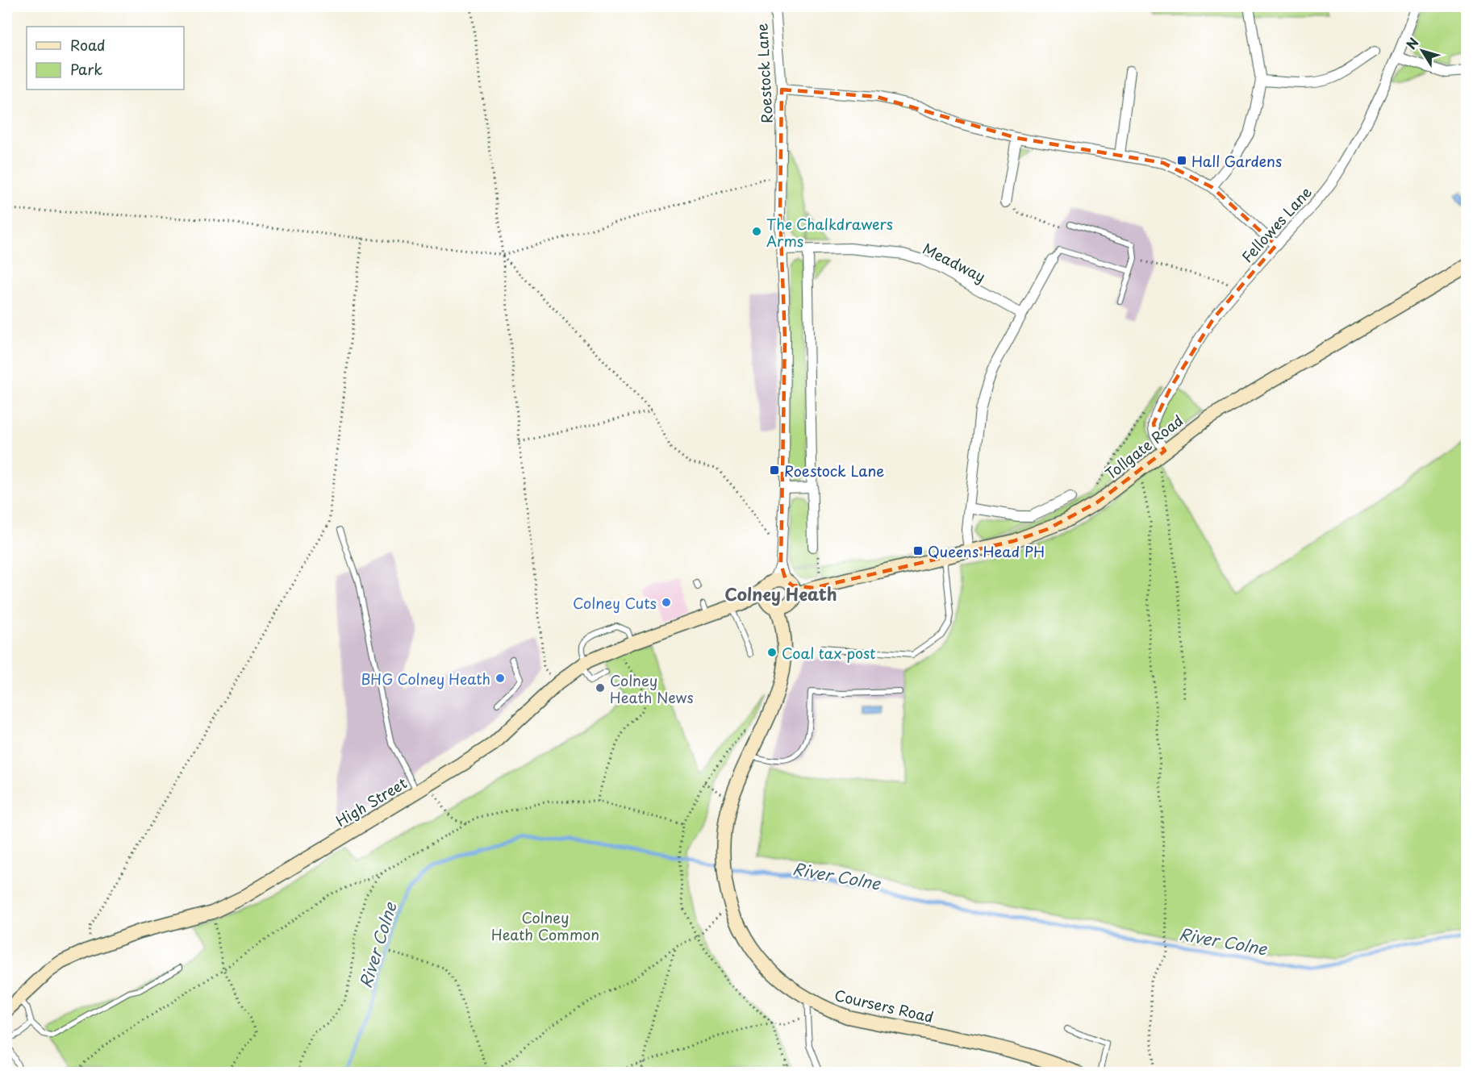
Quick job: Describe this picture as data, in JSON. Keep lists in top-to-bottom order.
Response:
{
  "streets": {
    "street": [
      "Roestock Lane",
      "Fellowes Lane",
      "Meadway",
      "Tollgate Road",
      "High Street",
      "Coursers Road"
    ]
  },
  "crossings": [
    ["Roestock Lane", "Meadway"],
    ["Roestock Lane", "Tollgate Road"],
    ["Roestock Lane", "High Street"],
    ["Roestock Lane", "Coursers Road"],
    ["Fellowes Lane", "Tollgate Road"],
    ["Tollgate Road", "High Street"],
    ["Tollgate Road", "Coursers Road"],
    ["High Street", "Coursers Road"]
  ],
  "districts": ["Colney Heath"],
  "water": ["River Colne"],
  "parks": ["Colney Heath Common"],
  "places": {
    "transit": ["Hall Gardens", "Roestock Lane", "Queens Head PH"],
    "other": [
      "The Chalkdrawers Arms",
      "Colney Cuts",
      "Coal tax post",
      "BHG Colney Heath",
      "Colney Heath News"
    ]
  },
  "legend": ["Road", "Park"],
  "north": "top left"
}
